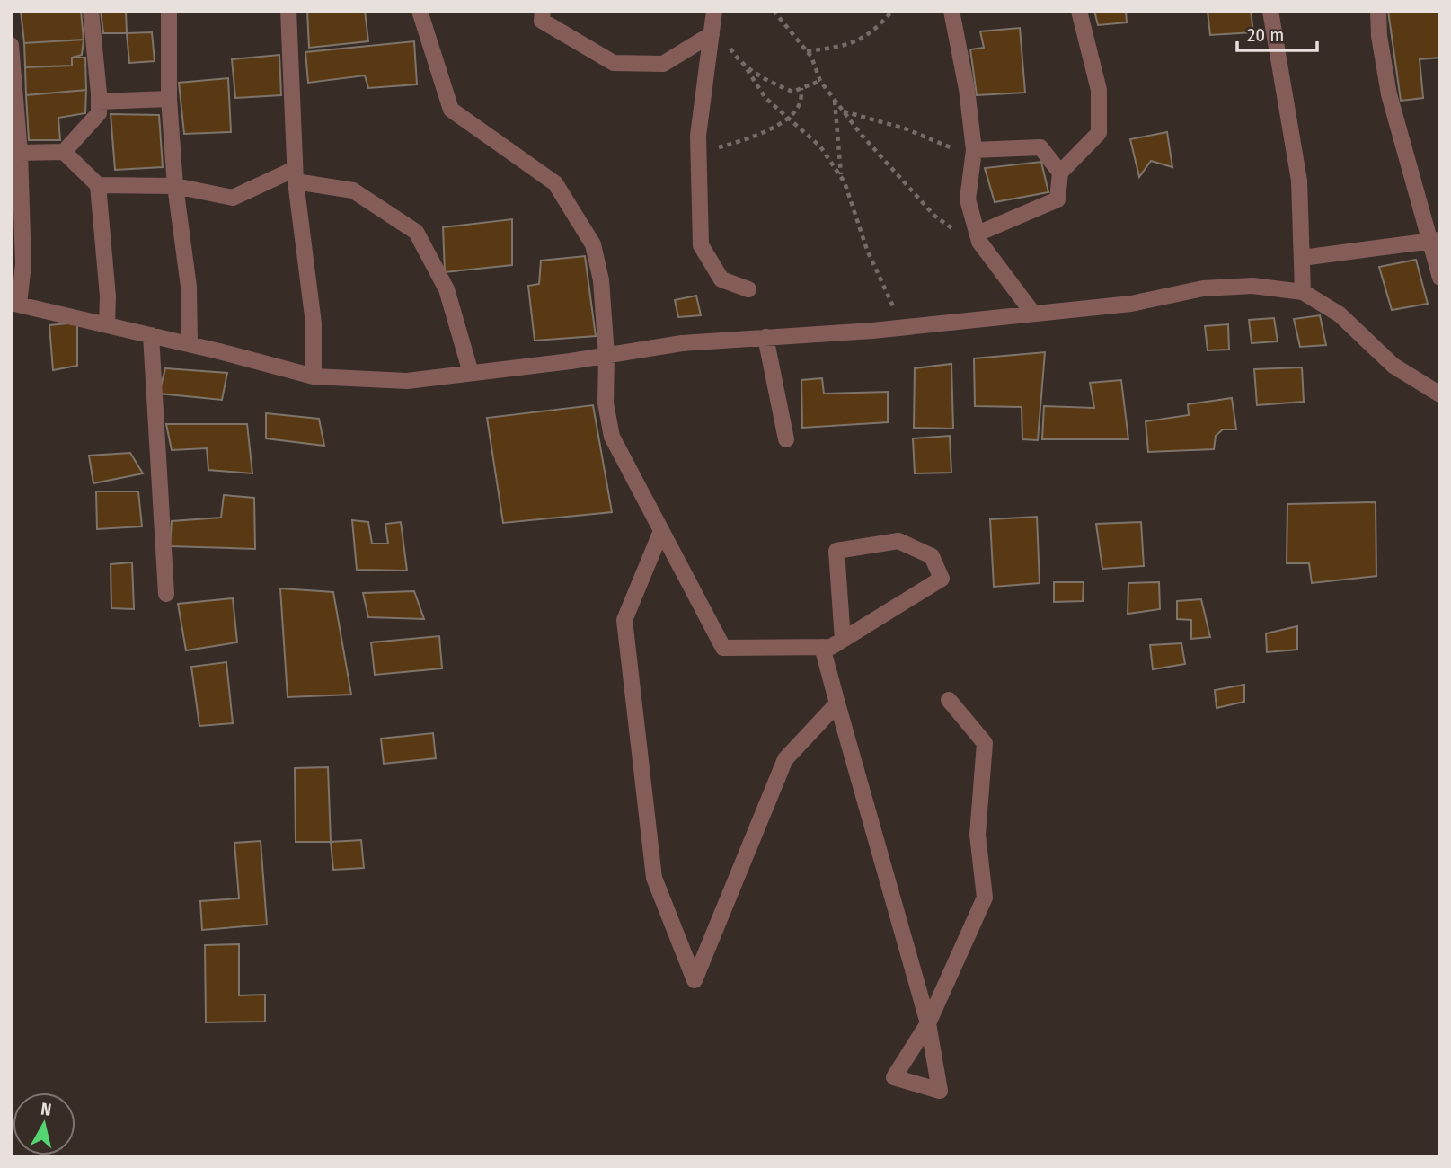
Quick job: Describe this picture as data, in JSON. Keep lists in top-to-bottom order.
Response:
{
  "scale_bar": "20 m",
  "north": "top"
}
